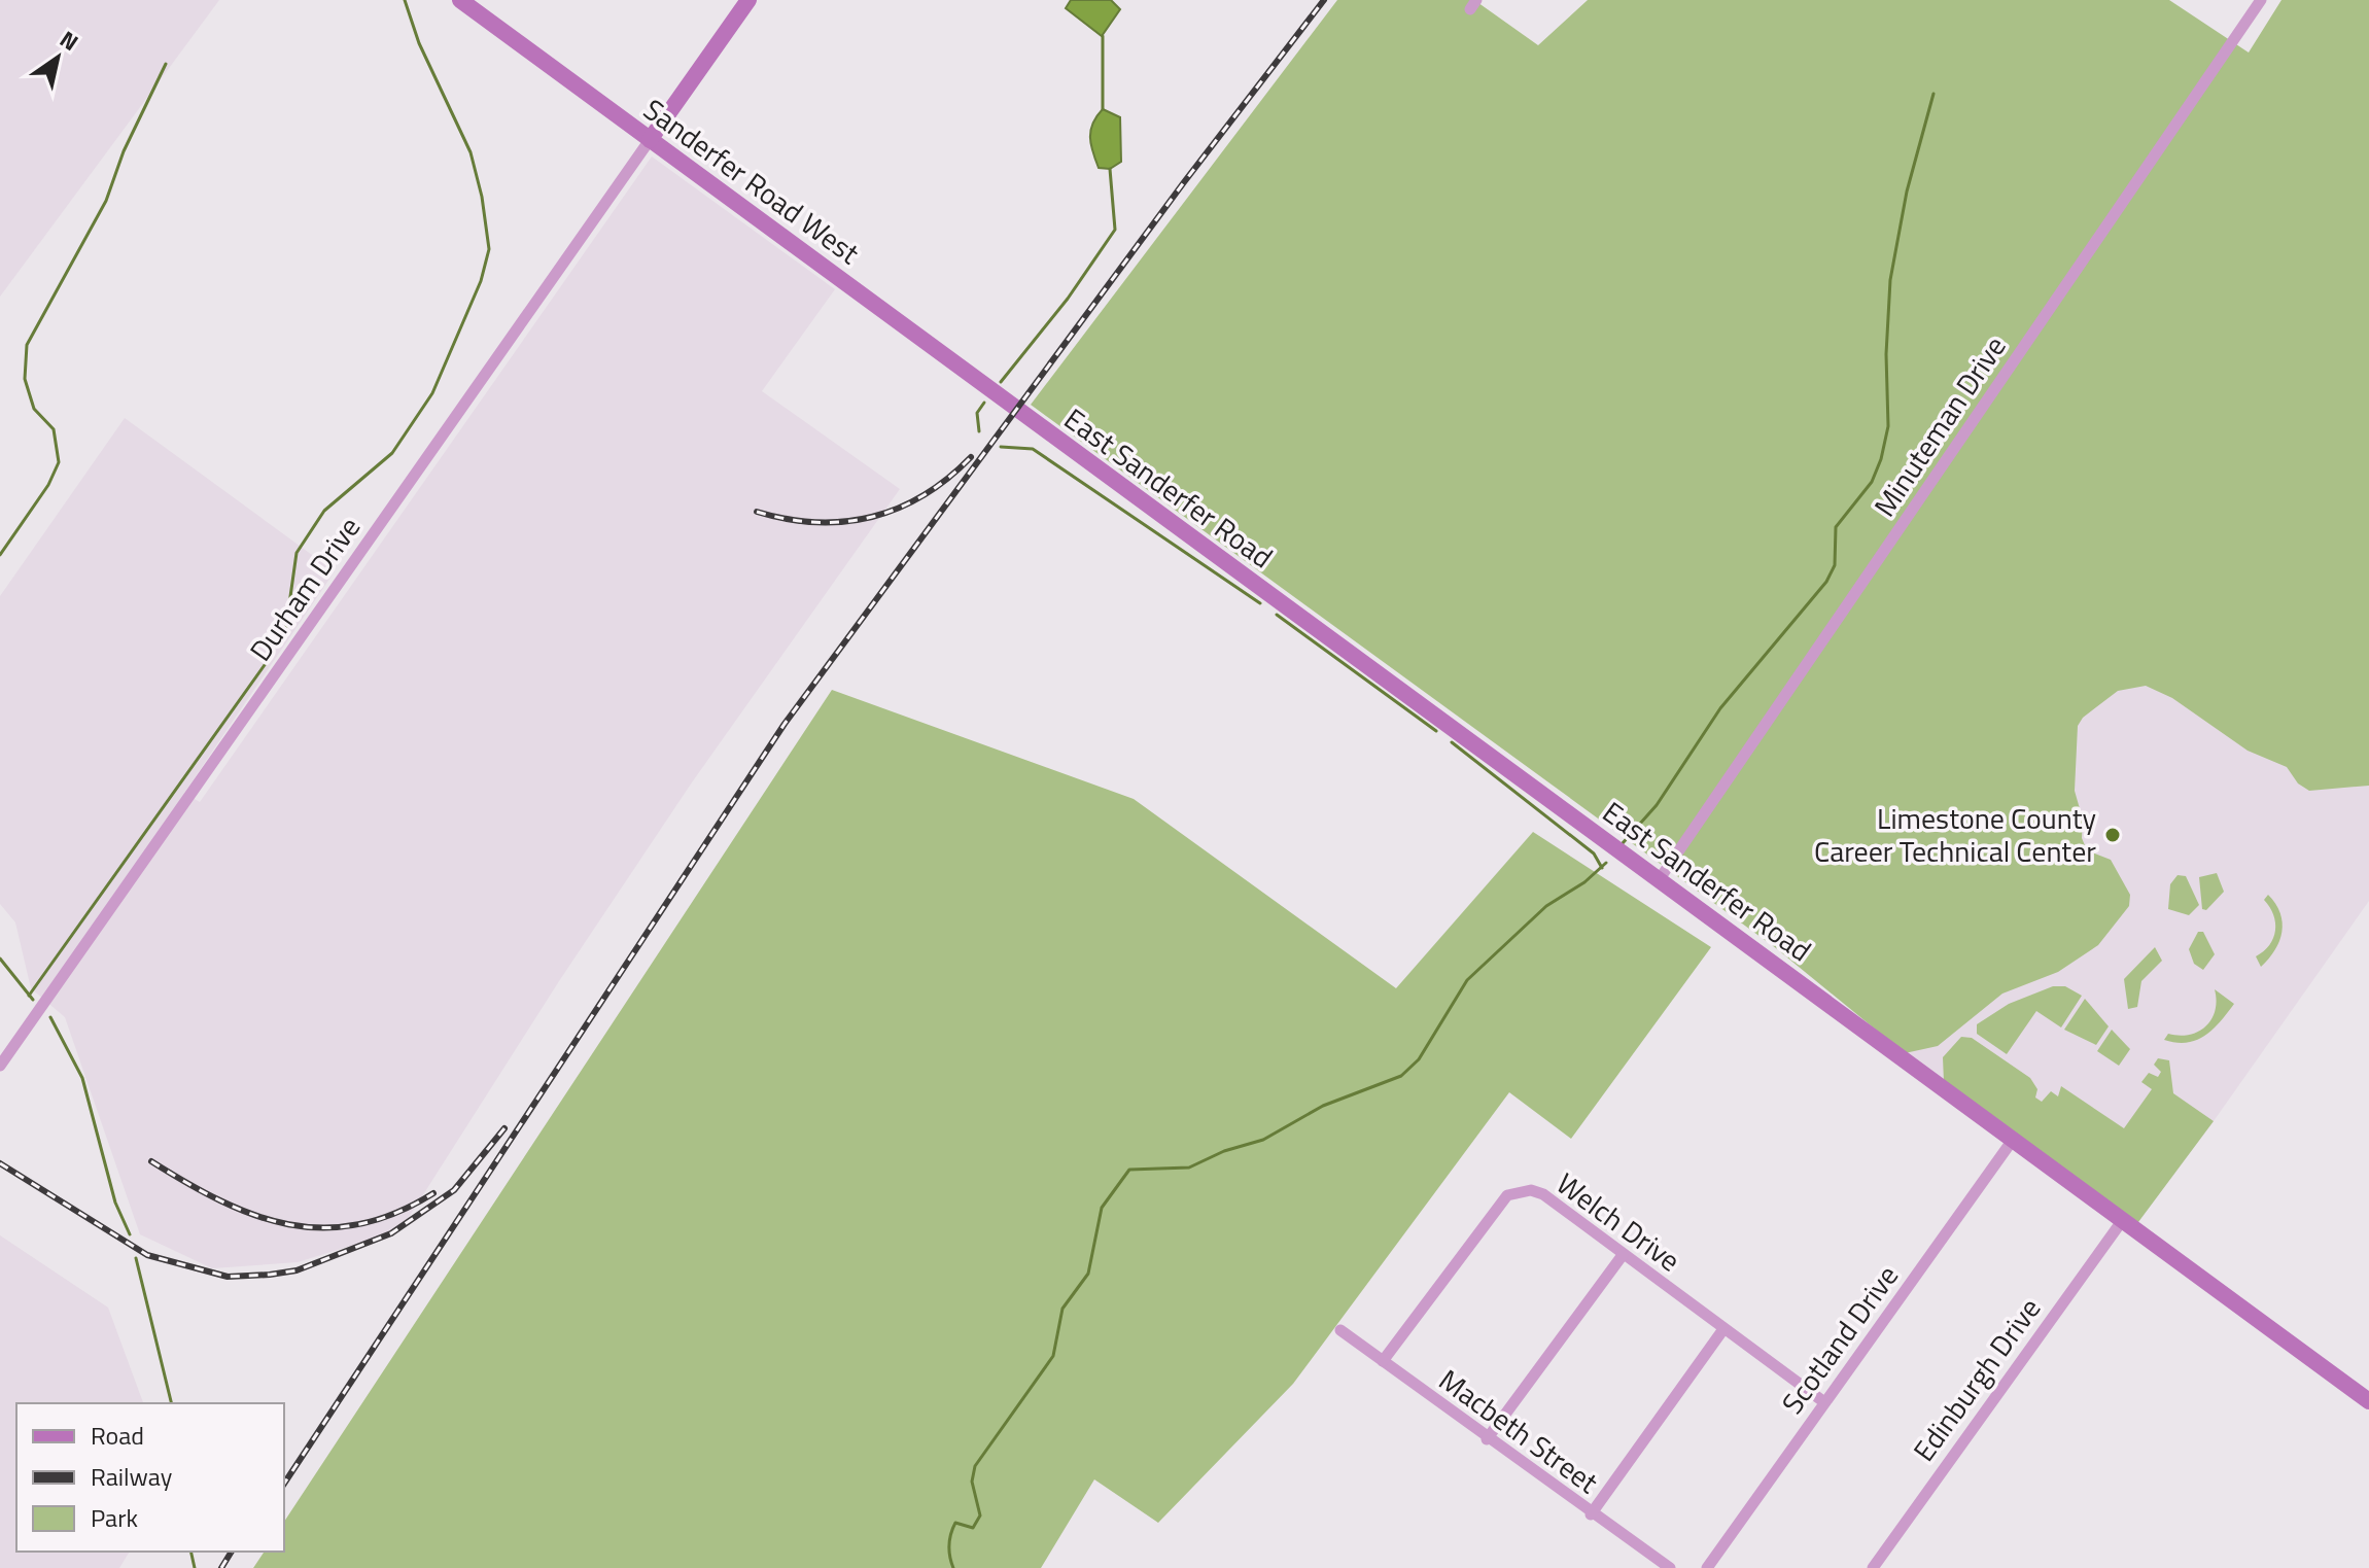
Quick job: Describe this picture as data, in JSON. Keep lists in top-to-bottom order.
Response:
{
  "streets": {
    "street": [
      "Sanderfer Road West",
      "Minuteman Drive",
      "East Sanderfer Road",
      "Durham Drive",
      "Welch Drive",
      "Scotland Drive",
      "Edinburgh Drive",
      "Macbeth Street"
    ]
  },
  "crossings": [
    ["Sanderfer Road West", "East Sanderfer Road"],
    ["Sanderfer Road West", "Durham Drive"],
    ["Minuteman Drive", "East Sanderfer Road"],
    ["East Sanderfer Road", "Scotland Drive"],
    ["East Sanderfer Road", "Edinburgh Drive"],
    ["Welch Drive", "Scotland Drive"],
    ["Welch Drive", "Macbeth Street"]
  ],
  "places": ["Limestone County Career Technical Center"],
  "legend": ["Road", "Railway", "Park"],
  "north": "top right"
}
